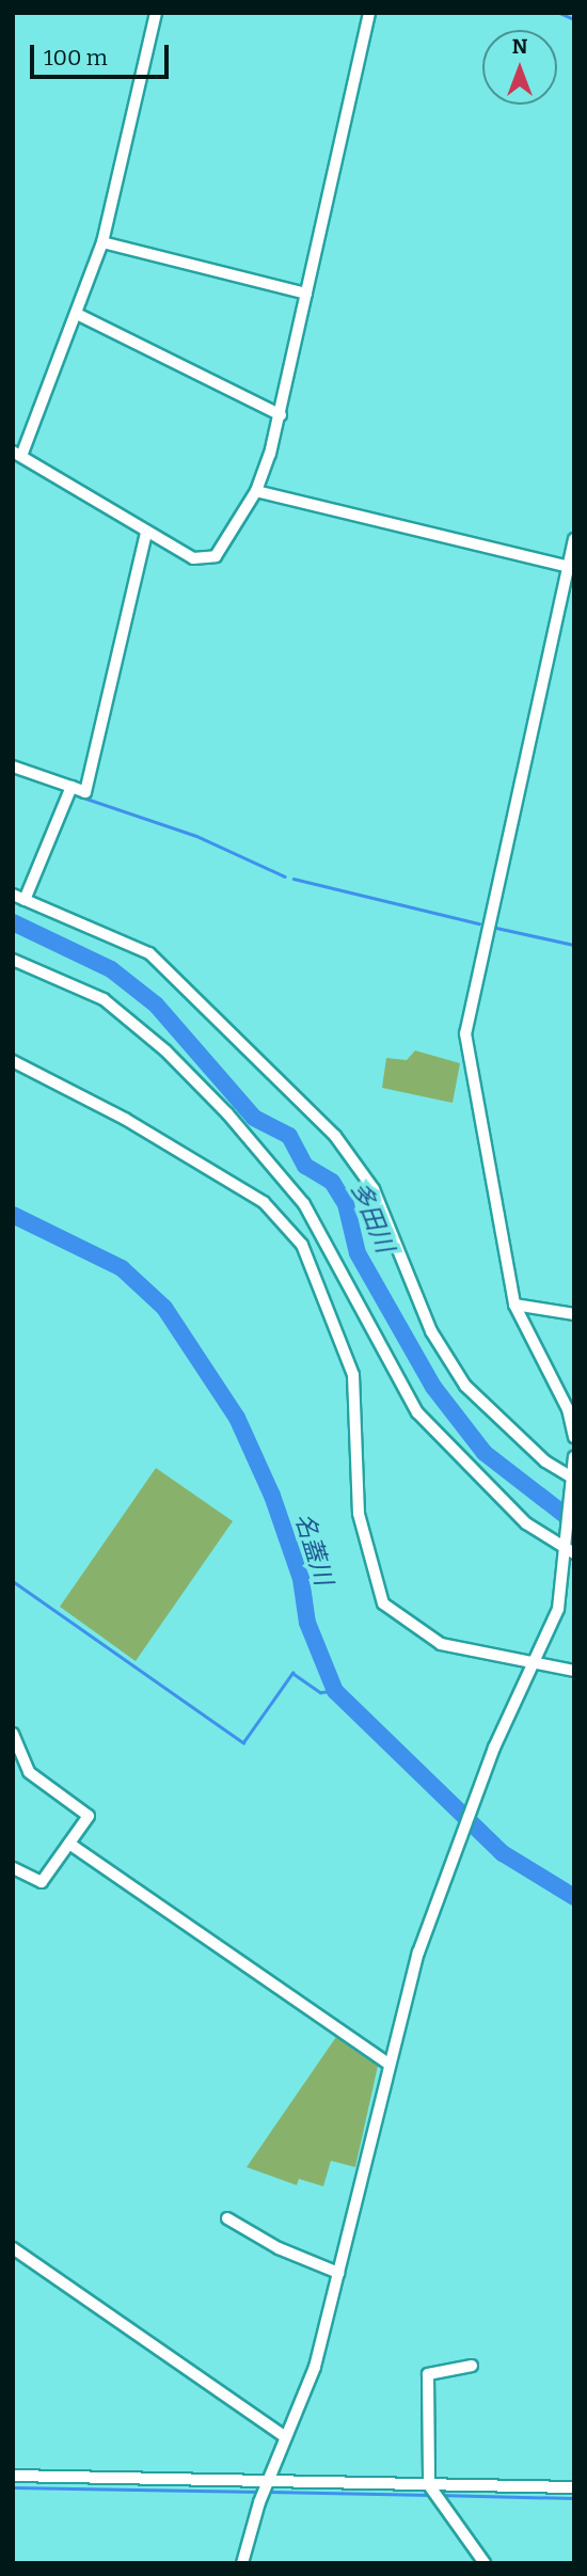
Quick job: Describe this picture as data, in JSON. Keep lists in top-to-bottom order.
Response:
{
  "water": ["多田川", "名蓋川"],
  "scale_bar": "100 m",
  "north": "top"
}
